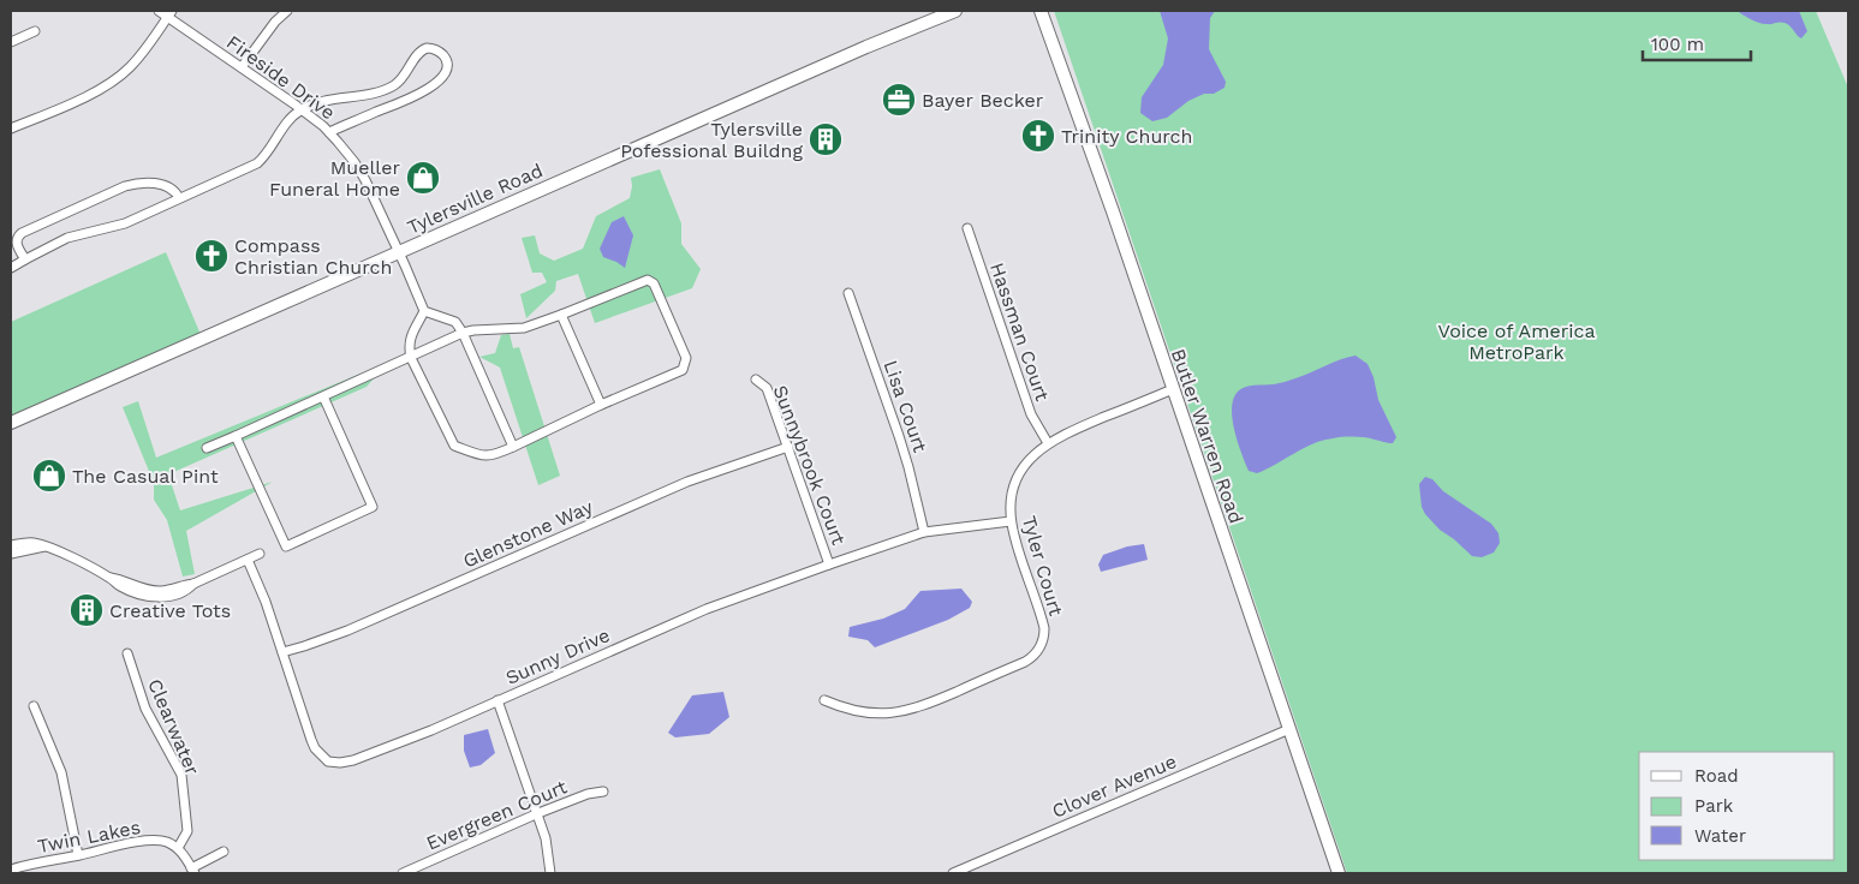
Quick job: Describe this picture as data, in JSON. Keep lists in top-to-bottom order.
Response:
{
  "streets": {
    "main road": ["Tylersville Road", "Butler Warren Road"],
    "street": [
      "Fireside Drive",
      "Hassman Court",
      "Lisa Court",
      "Sunnybrook Court",
      "Glenstone Way",
      "Tyler Court",
      "Sunny Drive",
      "Clearwater",
      "Clover Avenue",
      "Evergreen Court",
      "Twin Lakes"
    ]
  },
  "crossings": [
    ["Fireside Drive", "Tylersville Road"],
    ["Hassman Court", "Tyler Court"],
    ["Lisa Court", "Sunny Drive"],
    ["Butler Warren Road", "Tyler Court"],
    ["Butler Warren Road", "Clover Avenue"],
    ["Sunnybrook Court", "Glenstone Way"],
    ["Sunnybrook Court", "Sunny Drive"],
    ["Glenstone Way", "Sunny Drive"],
    ["Tyler Court", "Sunny Drive"],
    ["Clearwater", "Twin Lakes"]
  ],
  "parks": ["Voice of America MetroPark"],
  "places": {
    "office": ["Bayer Becker"],
    "church": ["Trinity Church", "Compass Christian Church"],
    "building": ["Tylersville Pofessional Buildng", "Creative Tots"],
    "shop": ["Mueller Funeral Home", "The Casual Pint"]
  },
  "legend": ["Road", "Park", "Water"],
  "scale_bar": "100 m"
}
